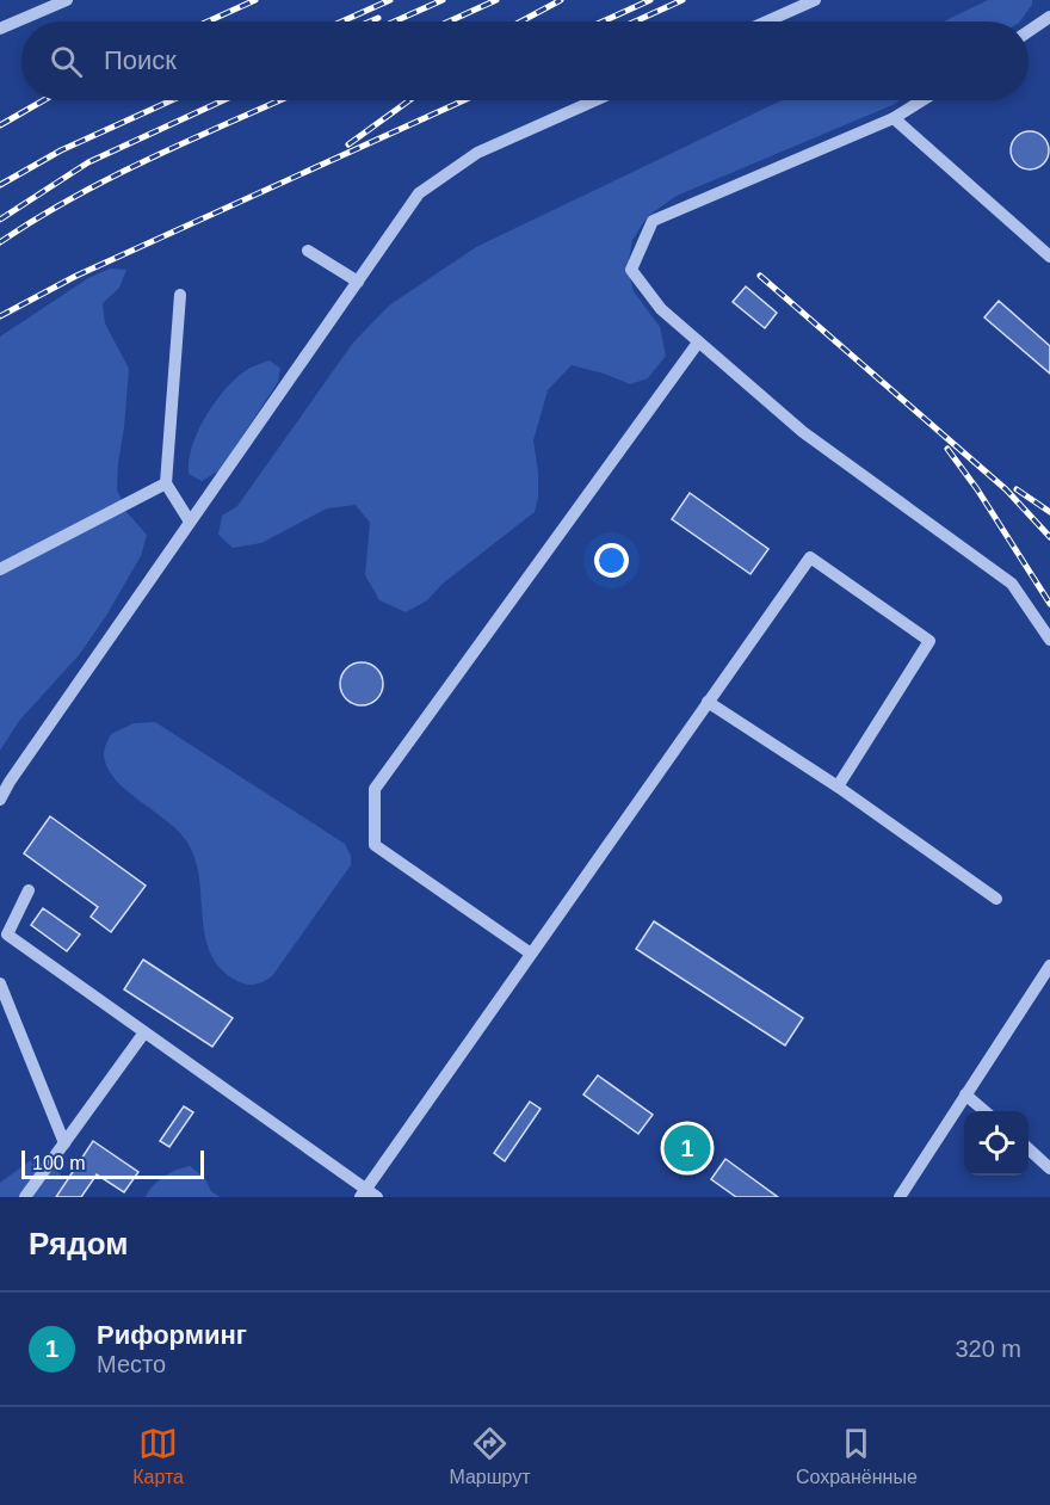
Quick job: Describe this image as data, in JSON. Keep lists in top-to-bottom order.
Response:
{
  "scale_bar": "100 m",
  "page": {
    "search": "Поиск",
    "pins": "1",
    "scale": "100 m",
    "heading": "Рядом",
    "list": [
      {
        "mark": "1",
        "name": "Риформинг",
        "note": "Место",
        "value": "320 m"
      }
    ],
    "nav": ["Карта", "Маршрут", "Сохранённые"]
  }
}
